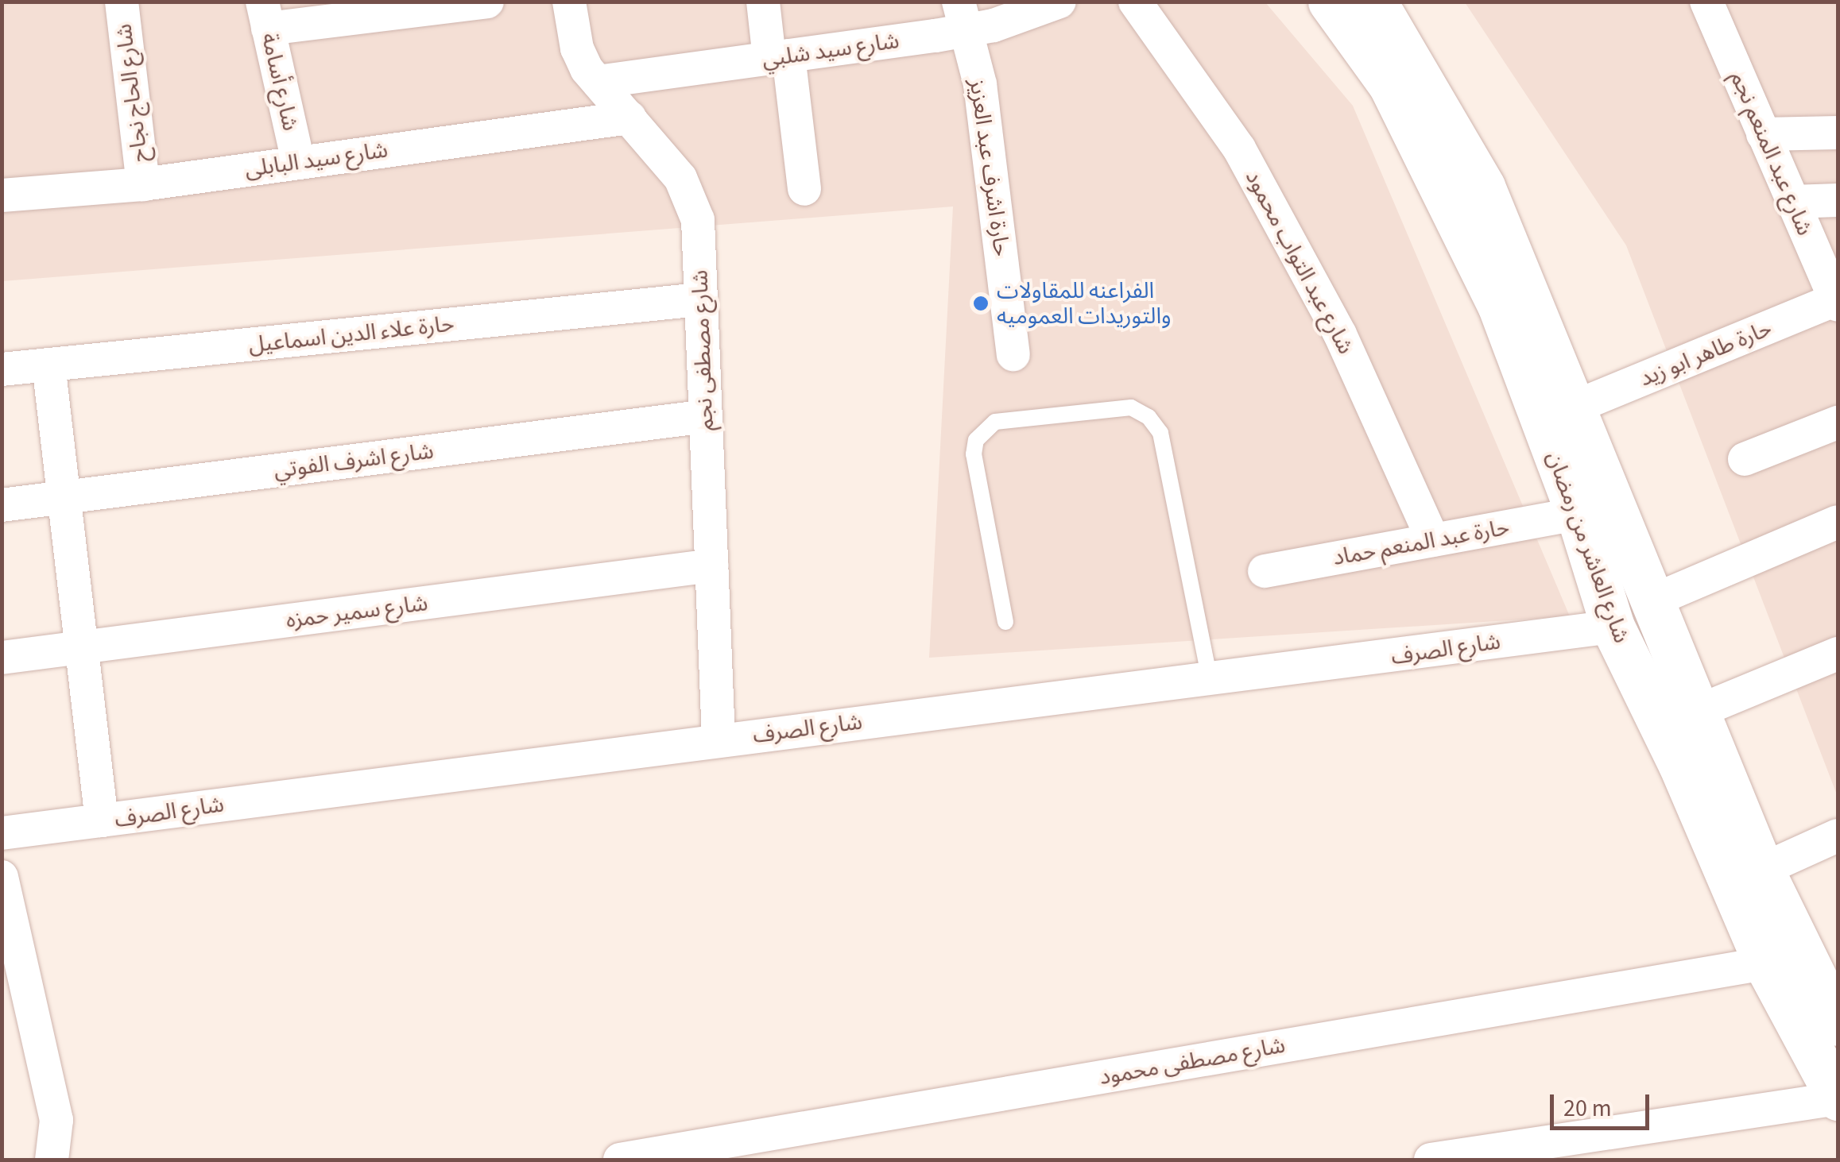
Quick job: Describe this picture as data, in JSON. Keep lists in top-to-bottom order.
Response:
{
  "streets": {
    "main road": ["شارع العاشر من رمضان"],
    "street": [
      "شارع سيد شلبي",
      "شارع أسامة",
      "شارع الحاج نجاح",
      "شارع عبد المنعم نجم",
      "شارع سيد البابلى",
      "حارة اشرف عبد العزيز",
      "شارع عبد التواب محمود",
      "حارة علاء الدين اسماعيل",
      "شارع مصطفى نجم",
      "حارة طاهر ابو زيد",
      "شارع اشرف الفوتي",
      "حارة عبد المنعم حماد",
      "شارع سمير حمزه",
      "شارع الصرف",
      "شارع مصطفى محمود"
    ]
  },
  "crossings": [
    ["شارع سيد شلبي", "حارة اشرف عبد العزيز"],
    ["شارع سيد شلبي", "شارع مصطفى نجم"],
    ["شارع أسامة", "شارع سيد البابلى"],
    ["شارع الحاج نجاح", "شارع سيد البابلى"],
    ["شارع عبد المنعم نجم", "حارة طاهر ابو زيد"],
    ["شارع سيد البابلى", "شارع مصطفى نجم"],
    ["شارع عبد التواب محمود", "حارة عبد المنعم حماد"],
    ["حارة علاء الدين اسماعيل", "شارع مصطفى نجم"],
    ["شارع مصطفى نجم", "شارع اشرف الفوتي"],
    ["شارع مصطفى نجم", "شارع سمير حمزه"],
    ["شارع مصطفى نجم", "شارع الصرف"],
    ["حارة طاهر ابو زيد", "شارع العاشر من رمضان"],
    ["حارة عبد المنعم حماد", "شارع العاشر من رمضان"],
    ["شارع العاشر من رمضان", "شارع الصرف"],
    ["شارع العاشر من رمضان", "شارع مصطفى محمود"]
  ],
  "places": ["الفراعنه للمقاولات والتوريدات العموميه"],
  "scale_bar": "20 m"
}
